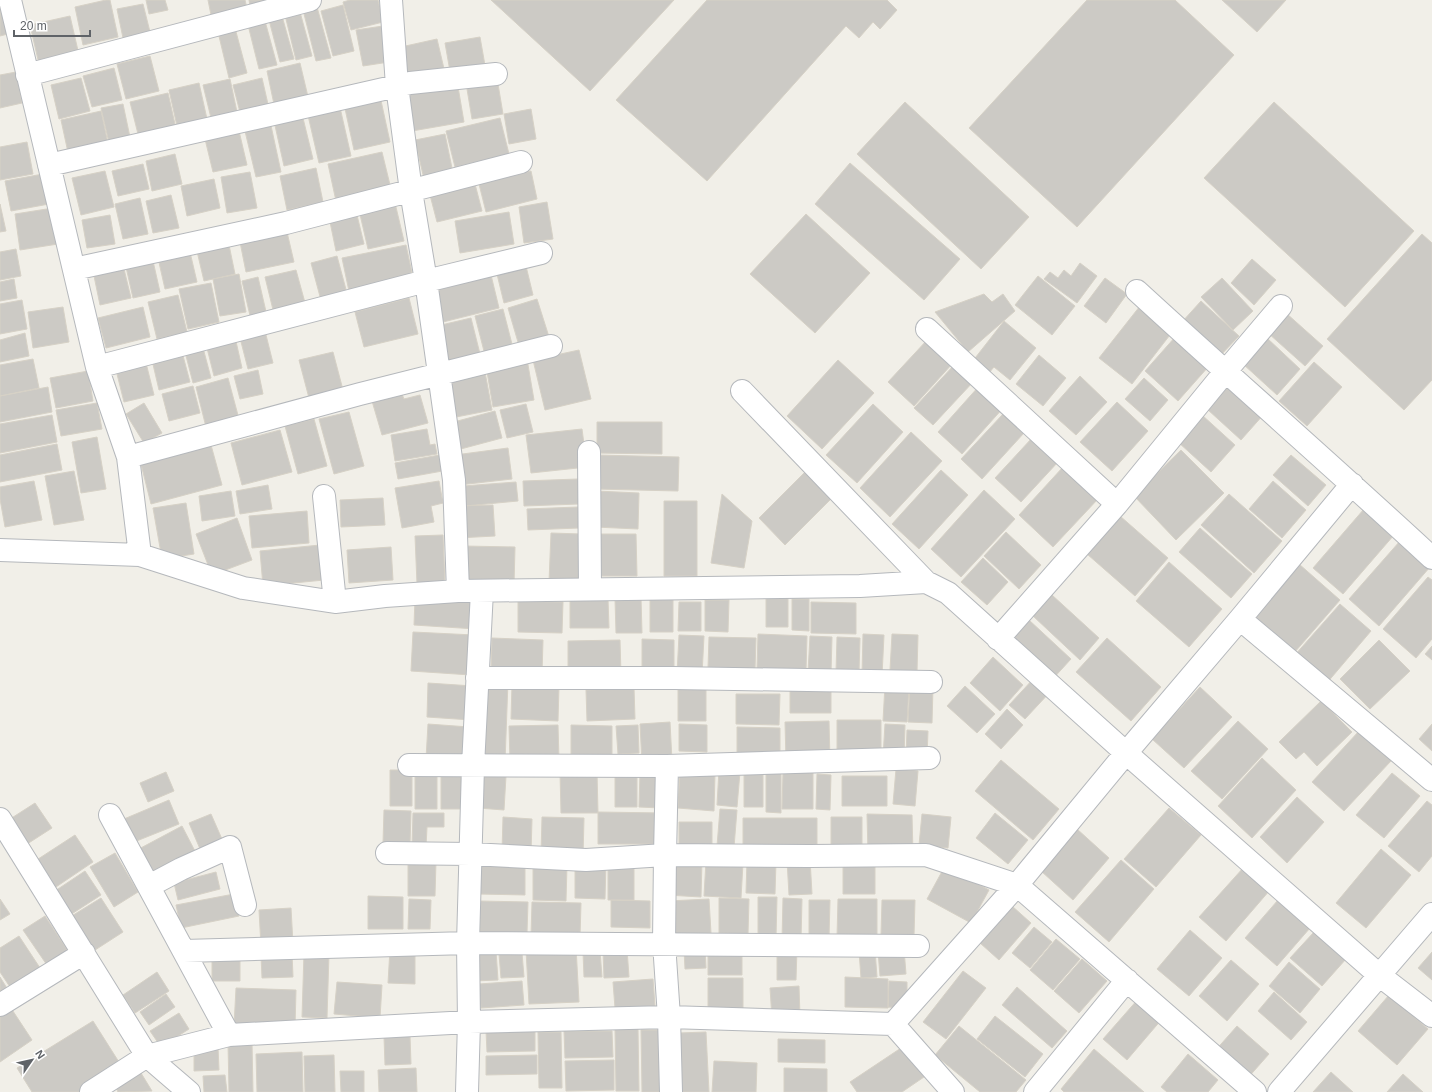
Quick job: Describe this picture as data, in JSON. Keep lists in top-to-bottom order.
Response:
{
  "scale_bar": "20 m",
  "north": "top right"
}
